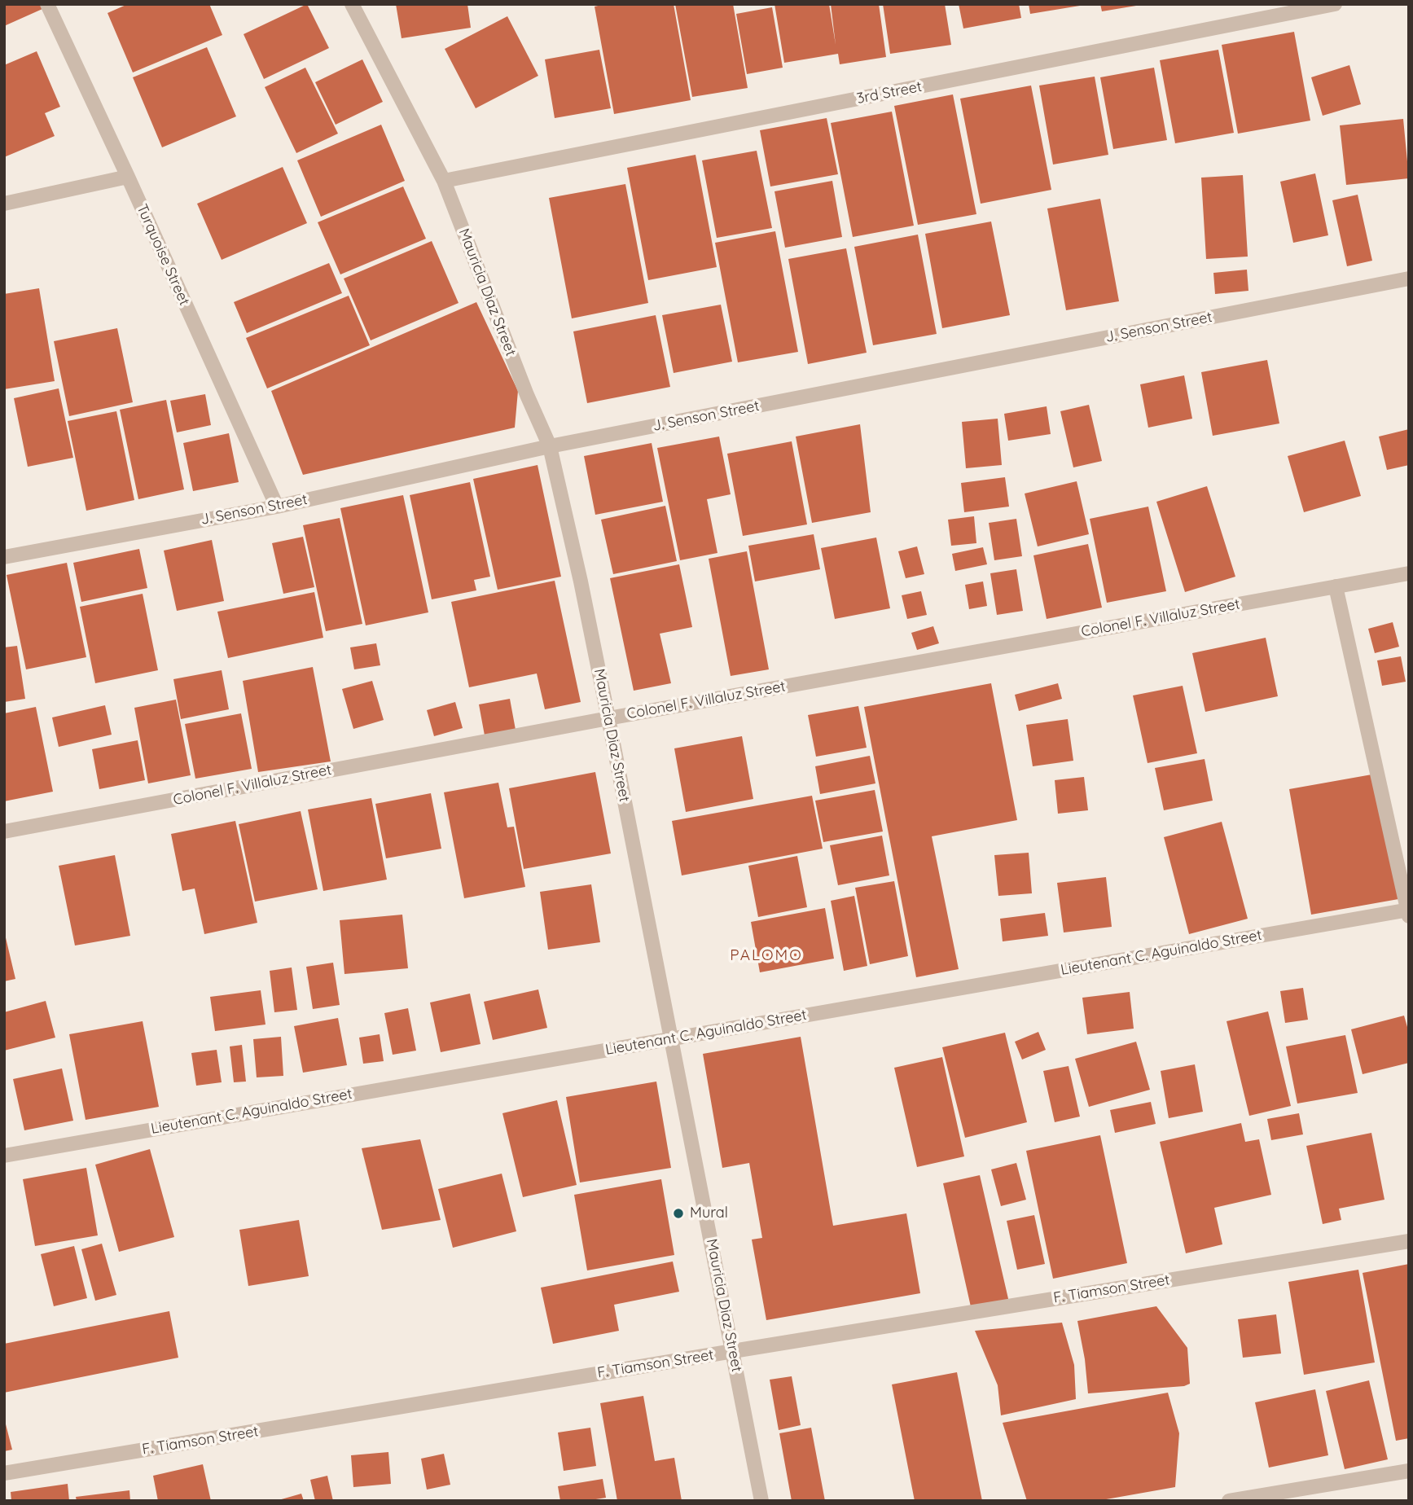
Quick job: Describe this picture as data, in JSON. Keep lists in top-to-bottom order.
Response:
{
  "streets": {
    "street": [
      "3rd Street",
      "Turquoise Street",
      "Mauricia Diaz Street",
      "J. Senson Street",
      "Colonel F. Villaluz Street",
      "Lieutenant C. Aguinaldo Street",
      "F. Tiamson Street"
    ]
  },
  "crossings": [
    ["3rd Street", "Mauricia Diaz Street"],
    ["Turquoise Street", "J. Senson Street"],
    ["Mauricia Diaz Street", "J. Senson Street"],
    ["Mauricia Diaz Street", "Colonel F. Villaluz Street"],
    ["Mauricia Diaz Street", "Lieutenant C. Aguinaldo Street"],
    ["Mauricia Diaz Street", "F. Tiamson Street"]
  ],
  "districts": ["PALOMO"],
  "places": ["Mural"]
}
